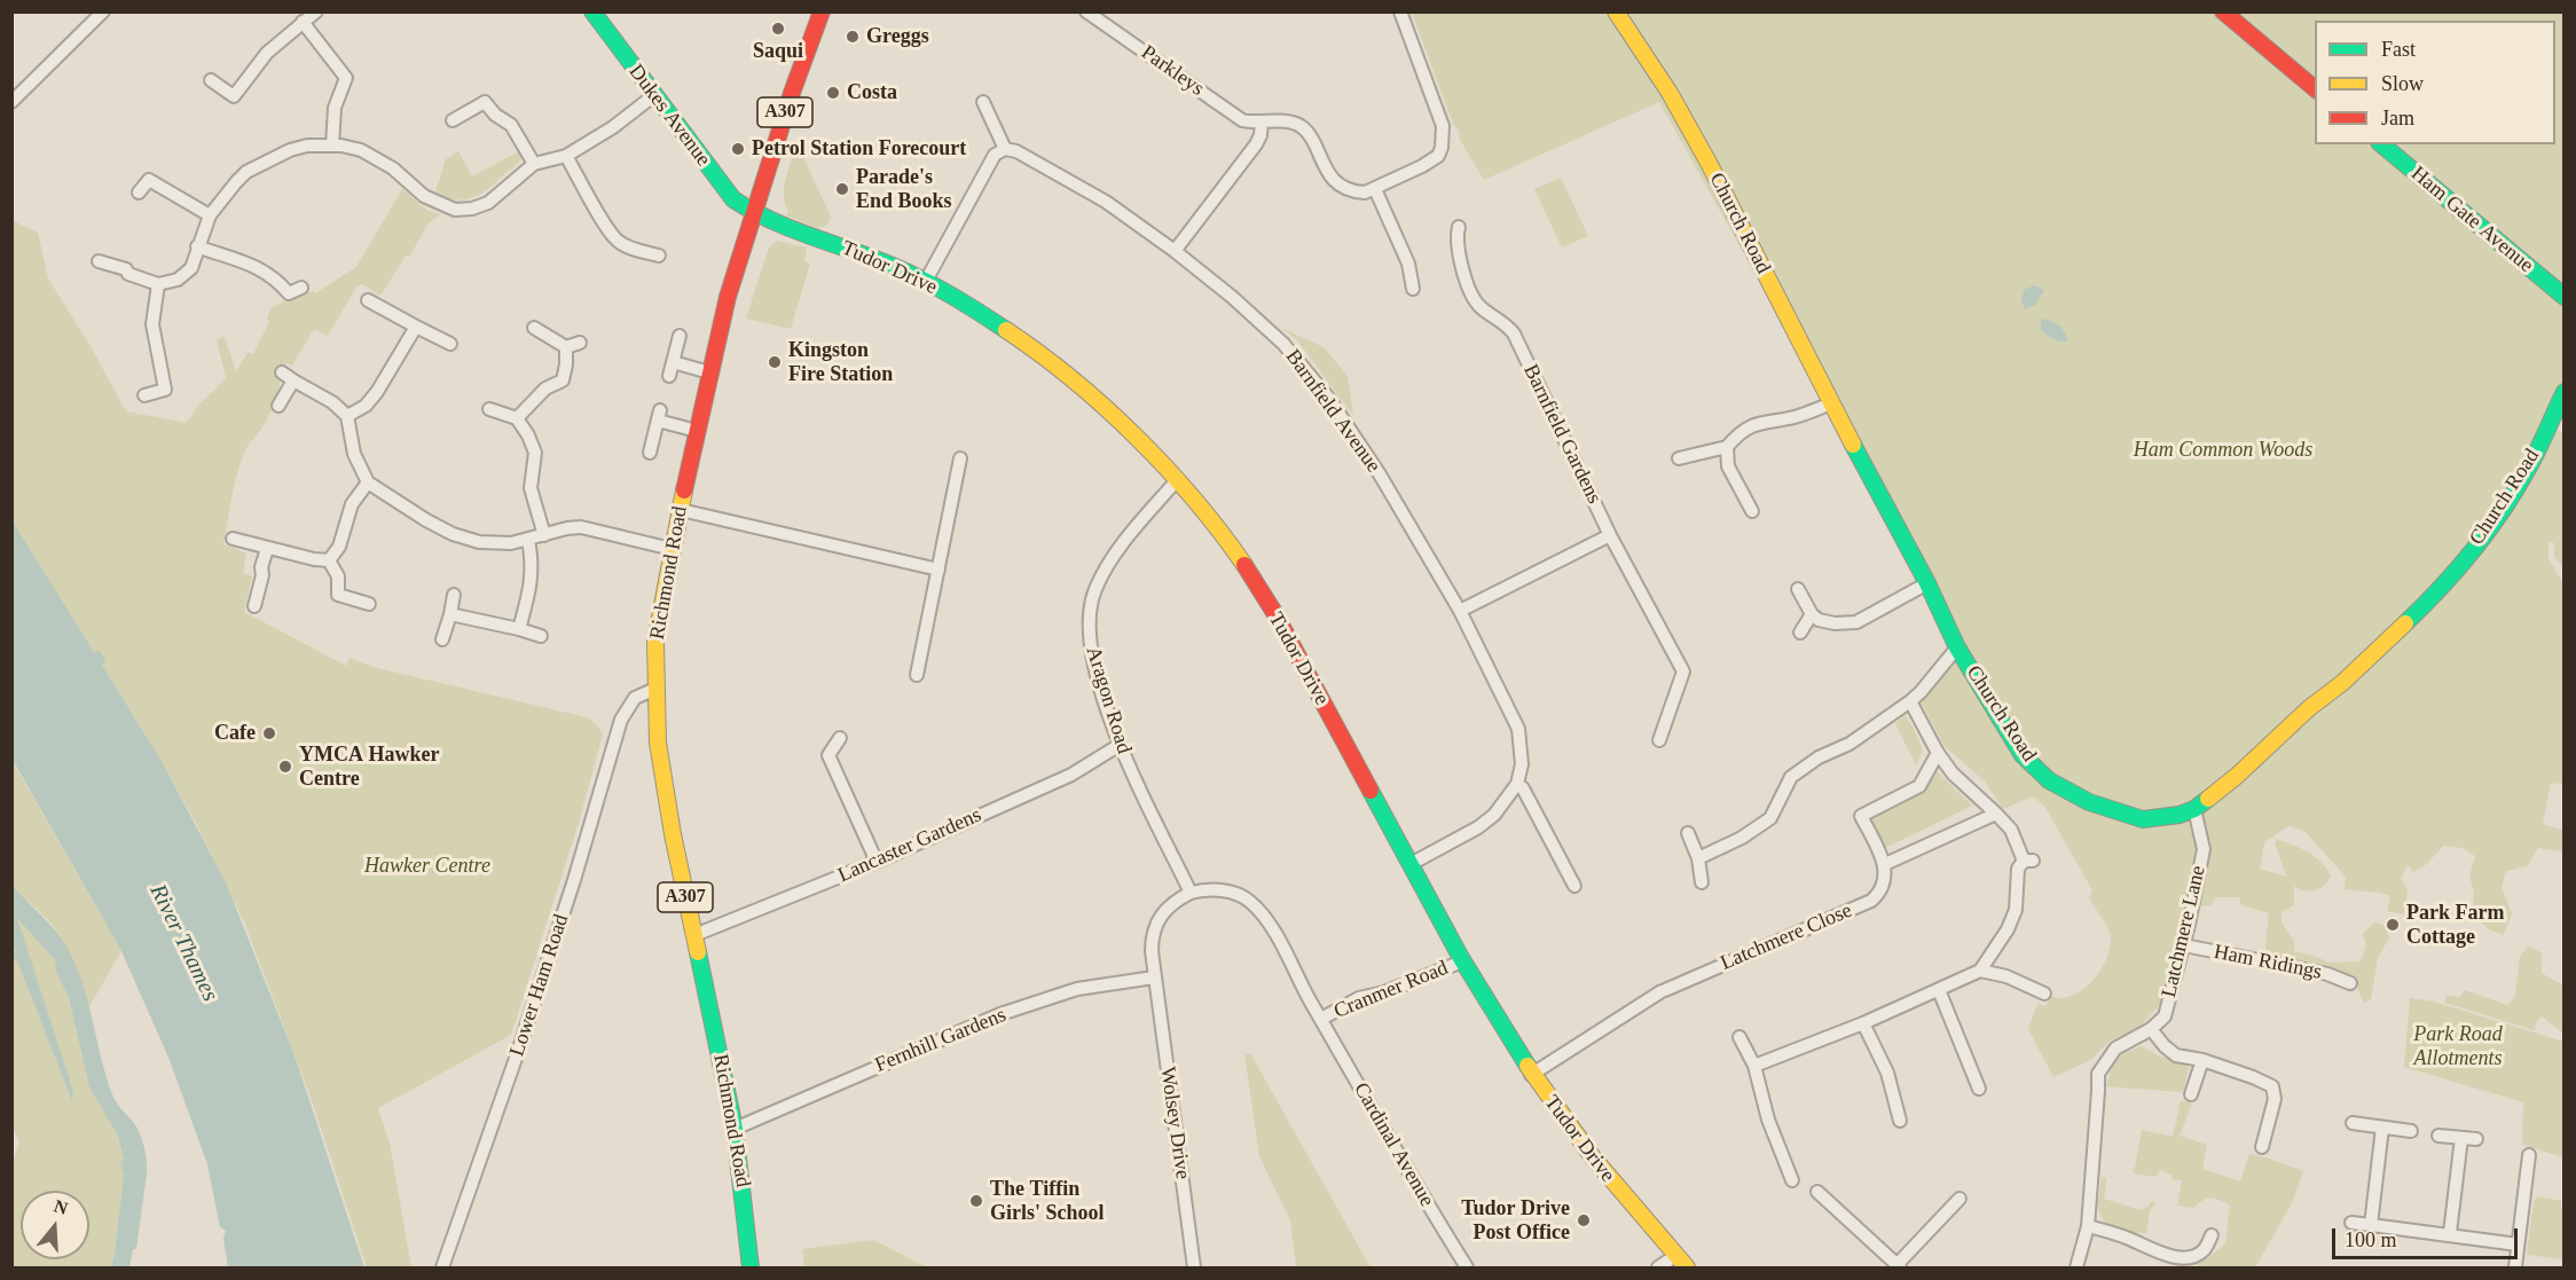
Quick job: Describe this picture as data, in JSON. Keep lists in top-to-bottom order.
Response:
{
  "streets": {
    "street": [
      "Parkleys",
      "A307",
      "Dukes Avenue",
      "Ham Gate Avenue",
      "Church Road",
      "Tudor Drive",
      "Barnfield Avenue",
      "Barnfield Gardens",
      "Richmond Road",
      "Aragon Road",
      "Lancaster Gardens",
      "Latchmere Lane",
      "Latchmere Close",
      "Ham Ridings",
      "Lower Ham Road",
      "Cranmer Road",
      "Fernhill Gardens",
      "Wolsey Drive",
      "Cardinal Avenue"
    ]
  },
  "crossings": [
    ["Dukes Avenue", "Tudor Drive"],
    ["Dukes Avenue", "Richmond Road"],
    ["Church Road", "Latchmere Lane"],
    ["Tudor Drive", "Richmond Road"],
    ["Tudor Drive", "Aragon Road"],
    ["Tudor Drive", "Latchmere Close"],
    ["Tudor Drive", "Cranmer Road"],
    ["Richmond Road", "Lancaster Gardens"],
    ["Richmond Road", "Lower Ham Road"],
    ["Richmond Road", "Fernhill Gardens"],
    ["Aragon Road", "Lancaster Gardens"],
    ["Latchmere Lane", "Ham Ridings"],
    ["Cranmer Road", "Cardinal Avenue"],
    ["Fernhill Gardens", "Wolsey Drive"]
  ],
  "water": ["River Thames"],
  "parks": ["Ham Common Woods", "Hawker Centre", "Park Road Allotments"],
  "places": [
    "Saqui",
    "Greggs",
    "Costa",
    "Petrol Station Forecourt",
    "Parade's End Books",
    "Kingston Fire Station",
    "Cafe",
    "YMCA Hawker Centre",
    "Park Farm Cottage",
    "The Tiffin Girls' School",
    "Tudor Drive Post Office"
  ],
  "legend": ["Fast", "Slow", "Jam"],
  "scale_bar": "100 m",
  "north": "top"
}
